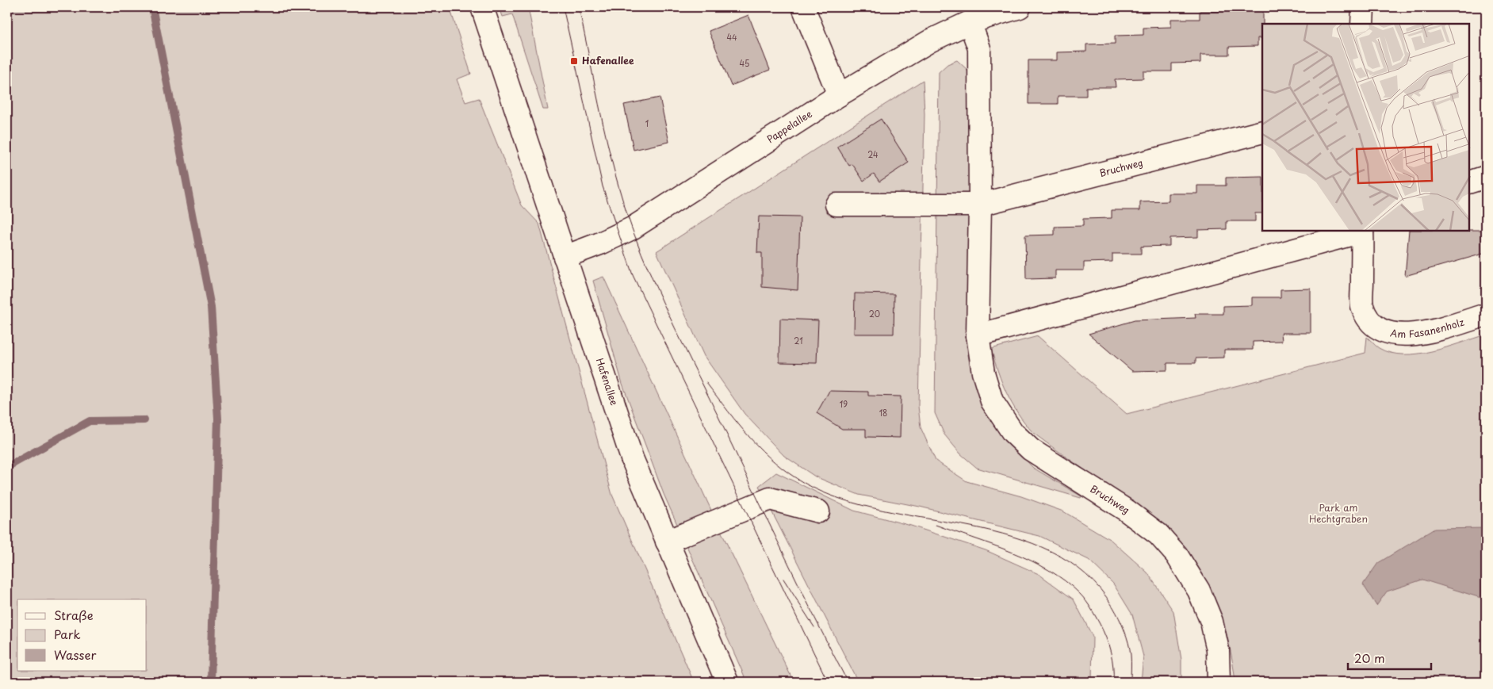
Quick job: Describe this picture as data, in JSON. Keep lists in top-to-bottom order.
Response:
{
  "streets": {
    "street": [
      "Pappelallee",
      "Bruchweg",
      "Am Fasanenholz",
      "Hafenallee"
    ]
  },
  "crossings": [
    ["Pappelallee", "Bruchweg"],
    ["Pappelallee", "Hafenallee"]
  ],
  "parks": ["Park am Hechtgraben"],
  "places": {
    "transit": ["Hafenallee"]
  },
  "house_numbers": [
    "44",
    "45",
    "1",
    "24",
    "20",
    "21",
    "19",
    "18"
  ],
  "legend": ["Straße", "Park", "Wasser"],
  "scale_bar": "20 m"
}
